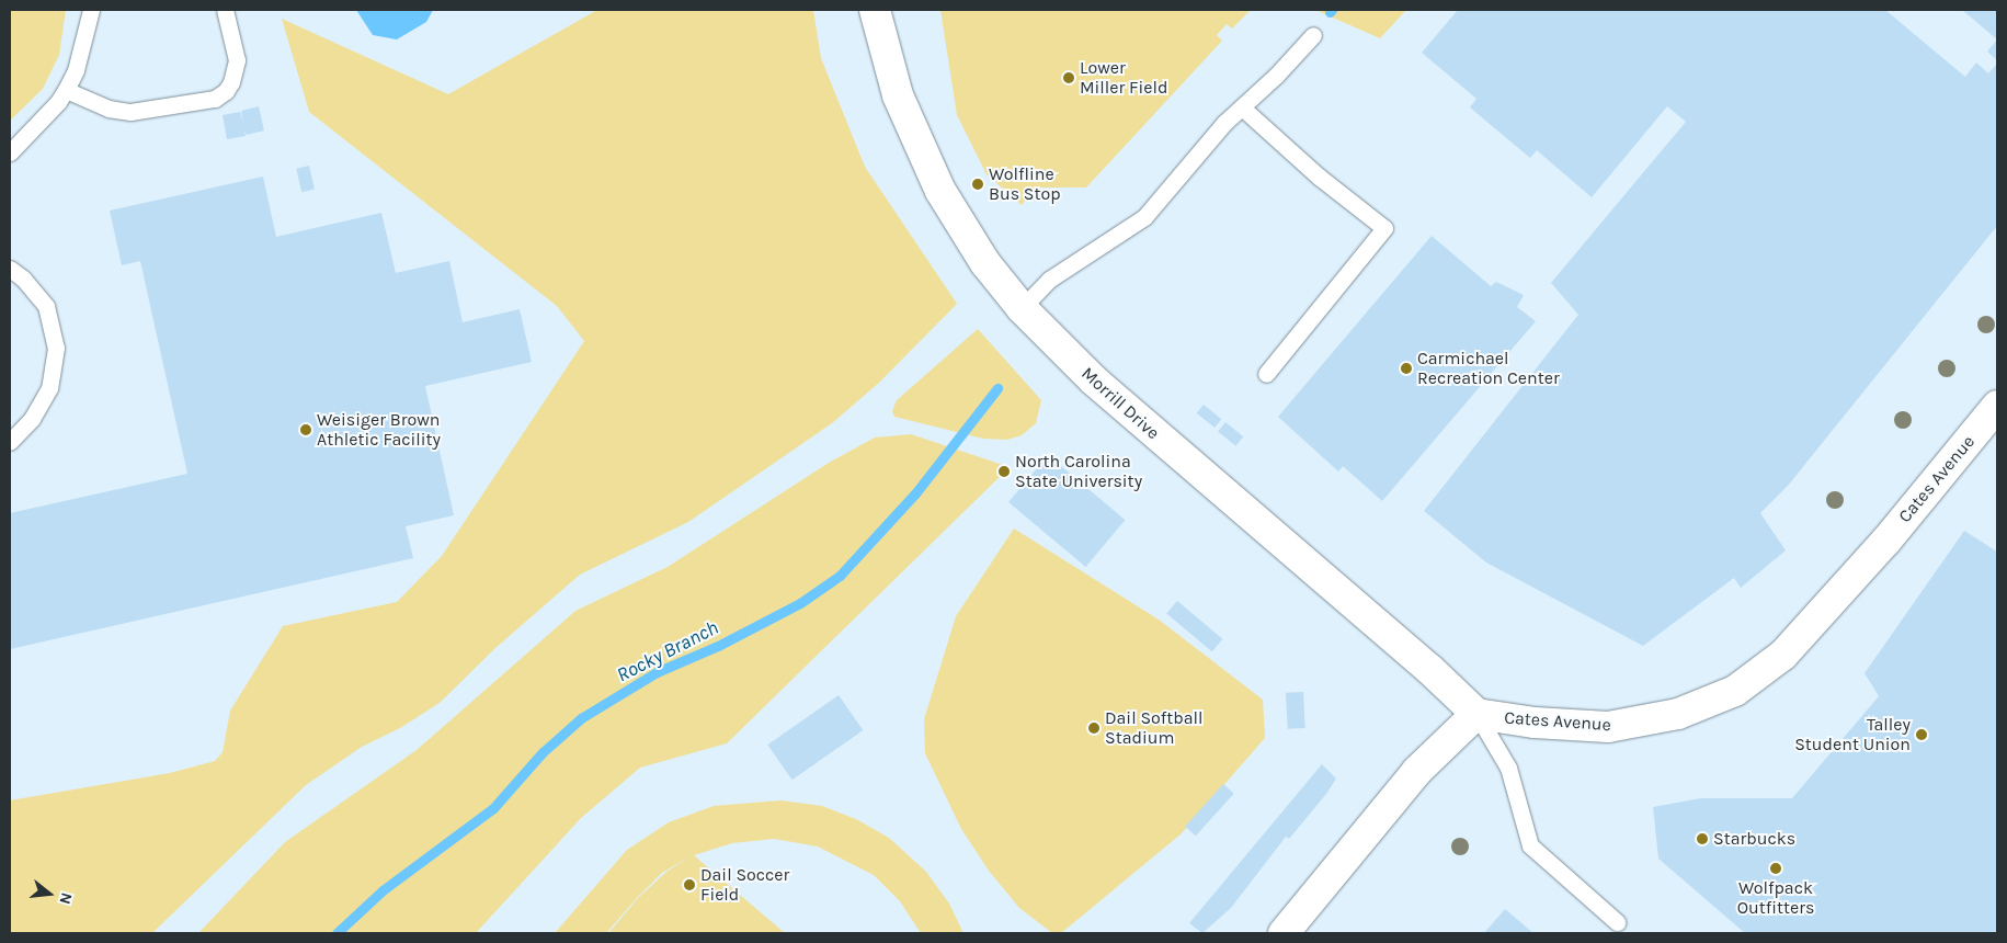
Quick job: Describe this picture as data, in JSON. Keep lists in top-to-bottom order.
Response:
{
  "streets": {
    "street": ["Morrill Drive", "Cates Avenue"]
  },
  "crossings": [
    ["Morrill Drive", "Cates Avenue"]
  ],
  "water": ["Rocky Branch"],
  "places": [
    "Lower Miller Field",
    "Wolfline Bus Stop",
    "Carmichael Recreation Center",
    "Weisiger Brown Athletic Facility",
    "North Carolina State University",
    "Dail Softball Stadium",
    "Talley Student Union",
    "Starbucks",
    "Wolfpack Outfitters",
    "Dail Soccer Field"
  ],
  "north": "right"
}
